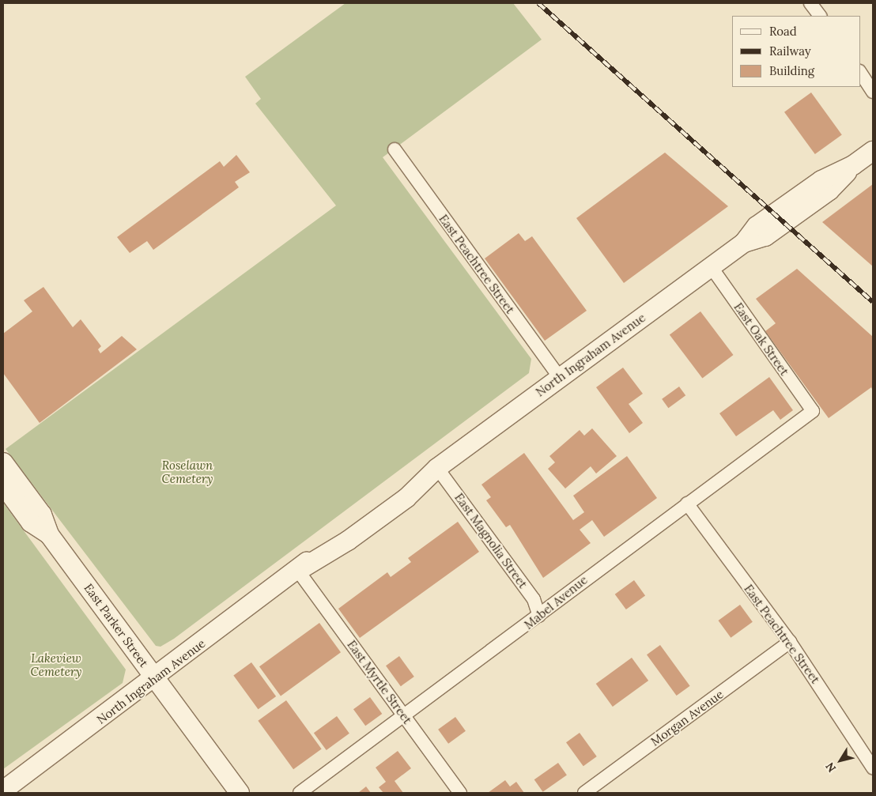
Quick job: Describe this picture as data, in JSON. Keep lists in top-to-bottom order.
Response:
{
  "streets": {
    "street": [
      "East Peachtree Street",
      "East Oak Street",
      "North Ingraham Avenue",
      "East Magnolia Street",
      "Mabel Avenue",
      "East Parker Street",
      "East Myrtle Street",
      "Morgan Avenue"
    ]
  },
  "crossings": [
    ["East Peachtree Street", "North Ingraham Avenue"],
    ["East Peachtree Street", "Mabel Avenue"],
    ["East Peachtree Street", "Morgan Avenue"],
    ["East Oak Street", "North Ingraham Avenue"],
    ["East Oak Street", "Mabel Avenue"],
    ["North Ingraham Avenue", "East Magnolia Street"],
    ["North Ingraham Avenue", "East Parker Street"],
    ["North Ingraham Avenue", "East Myrtle Street"],
    ["East Magnolia Street", "Mabel Avenue"],
    ["Mabel Avenue", "East Myrtle Street"]
  ],
  "parks": ["Roselawn Cemetery", "Lakeview Cemetery"],
  "legend": ["Road", "Railway", "Building"],
  "north": "bottom left"
}
